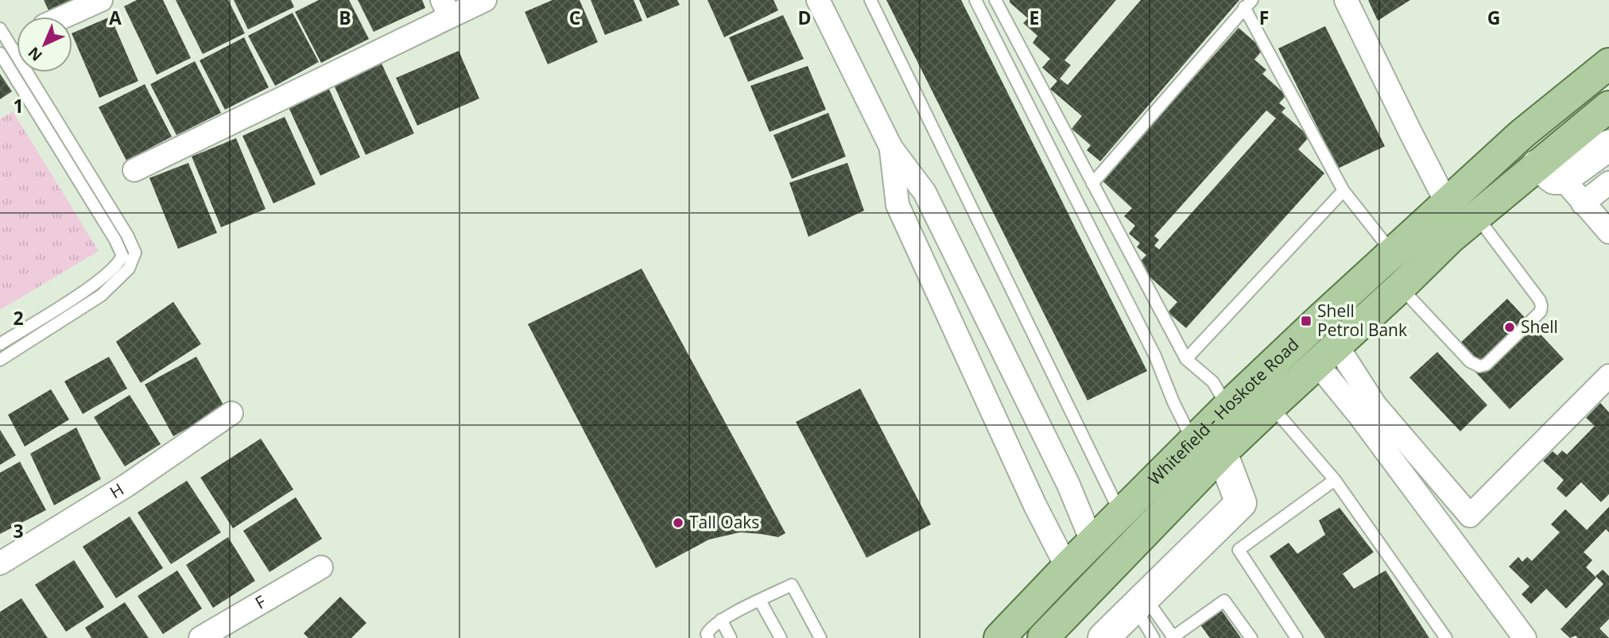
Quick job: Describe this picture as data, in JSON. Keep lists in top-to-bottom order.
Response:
{
  "streets": {
    "main road": ["Whitefield - Hoskote Road"],
    "street": ["H", "F"]
  },
  "places": {
    "transit": ["Shell Petrol Bank"],
    "other": ["Shell", "Tall Oaks"]
  },
  "north": "bottom left",
  "grid": {
    "columns": [
      "A",
      "B",
      "C",
      "D",
      "E",
      "F",
      "G"
    ],
    "rows": ["1", "2", "3"]
  }
}
